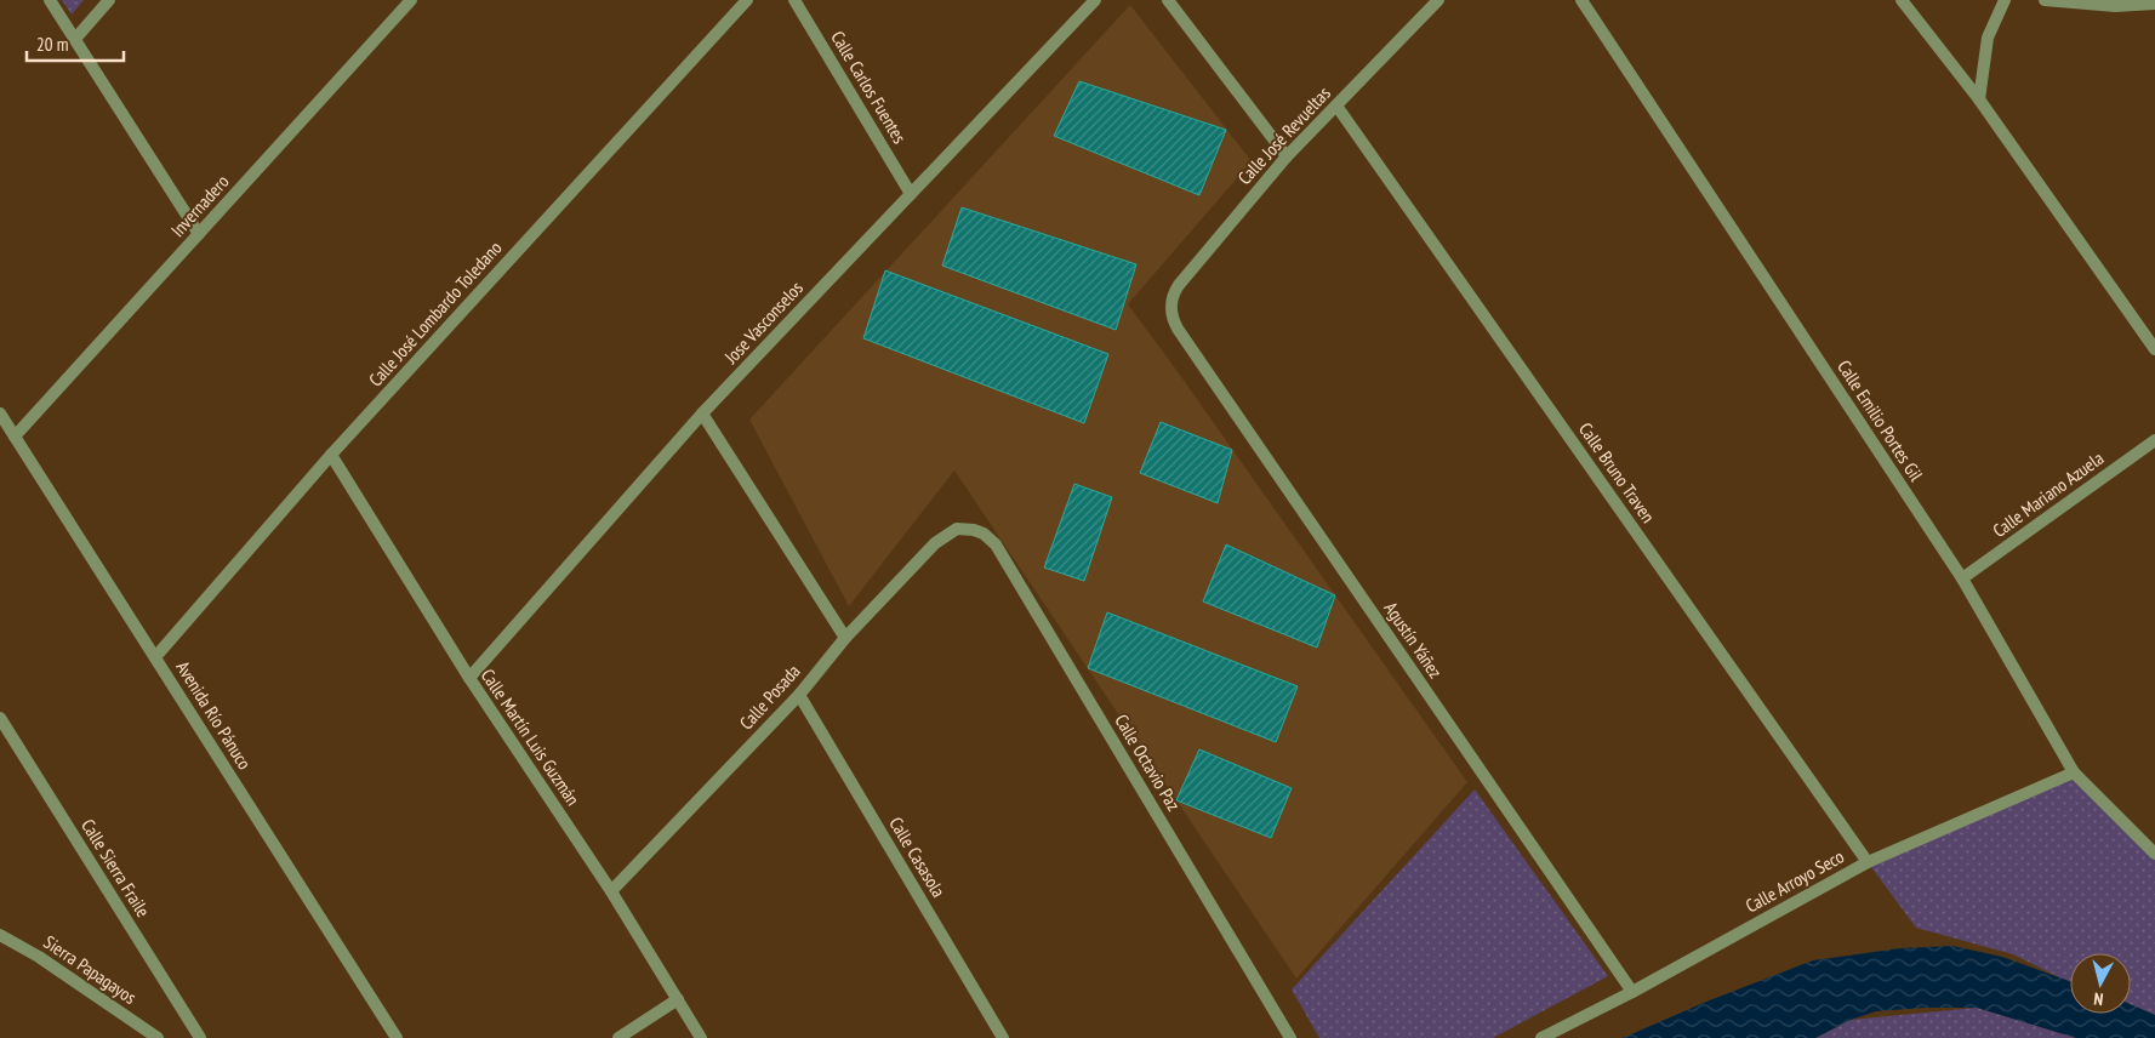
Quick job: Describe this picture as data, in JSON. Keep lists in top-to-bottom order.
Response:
{
  "streets": {
    "street": [
      "Calle Carlos Fuentes",
      "Calle José Revueltas",
      "Invernadero",
      "Calle José Lombardo Toledano",
      "Jose Vasconselos",
      "Calle Emilio Portes Gil",
      "Calle Bruno Traven",
      "Calle Mariano Azuela",
      "Agustín Yáñez",
      "Calle Posada",
      "Avenida Río Pánuco",
      "Calle Martín Luis Guzmán",
      "Calle Octavio Paz",
      "Calle Casasola",
      "Calle Sierra Fraile",
      "Calle Arroyo Seco",
      "Sierra Papagayos"
    ]
  },
  "crossings": [
    ["Calle Carlos Fuentes", "Jose Vasconselos"],
    ["Calle José Revueltas", "Calle Bruno Traven"],
    ["Calle José Revueltas", "Agustín Yáñez"],
    ["Invernadero", "Avenida Río Pánuco"],
    ["Calle José Lombardo Toledano", "Avenida Río Pánuco"],
    ["Calle José Lombardo Toledano", "Calle Martín Luis Guzmán"],
    ["Jose Vasconselos", "Calle Martín Luis Guzmán"],
    ["Calle Emilio Portes Gil", "Calle Mariano Azuela"],
    ["Calle Emilio Portes Gil", "Calle Arroyo Seco"],
    ["Calle Bruno Traven", "Calle Arroyo Seco"],
    ["Agustín Yáñez", "Calle Arroyo Seco"],
    ["Calle Posada", "Calle Martín Luis Guzmán"],
    ["Calle Posada", "Calle Octavio Paz"],
    ["Calle Posada", "Calle Casasola"]
  ],
  "scale_bar": "20 m",
  "north": "bottom"
}
